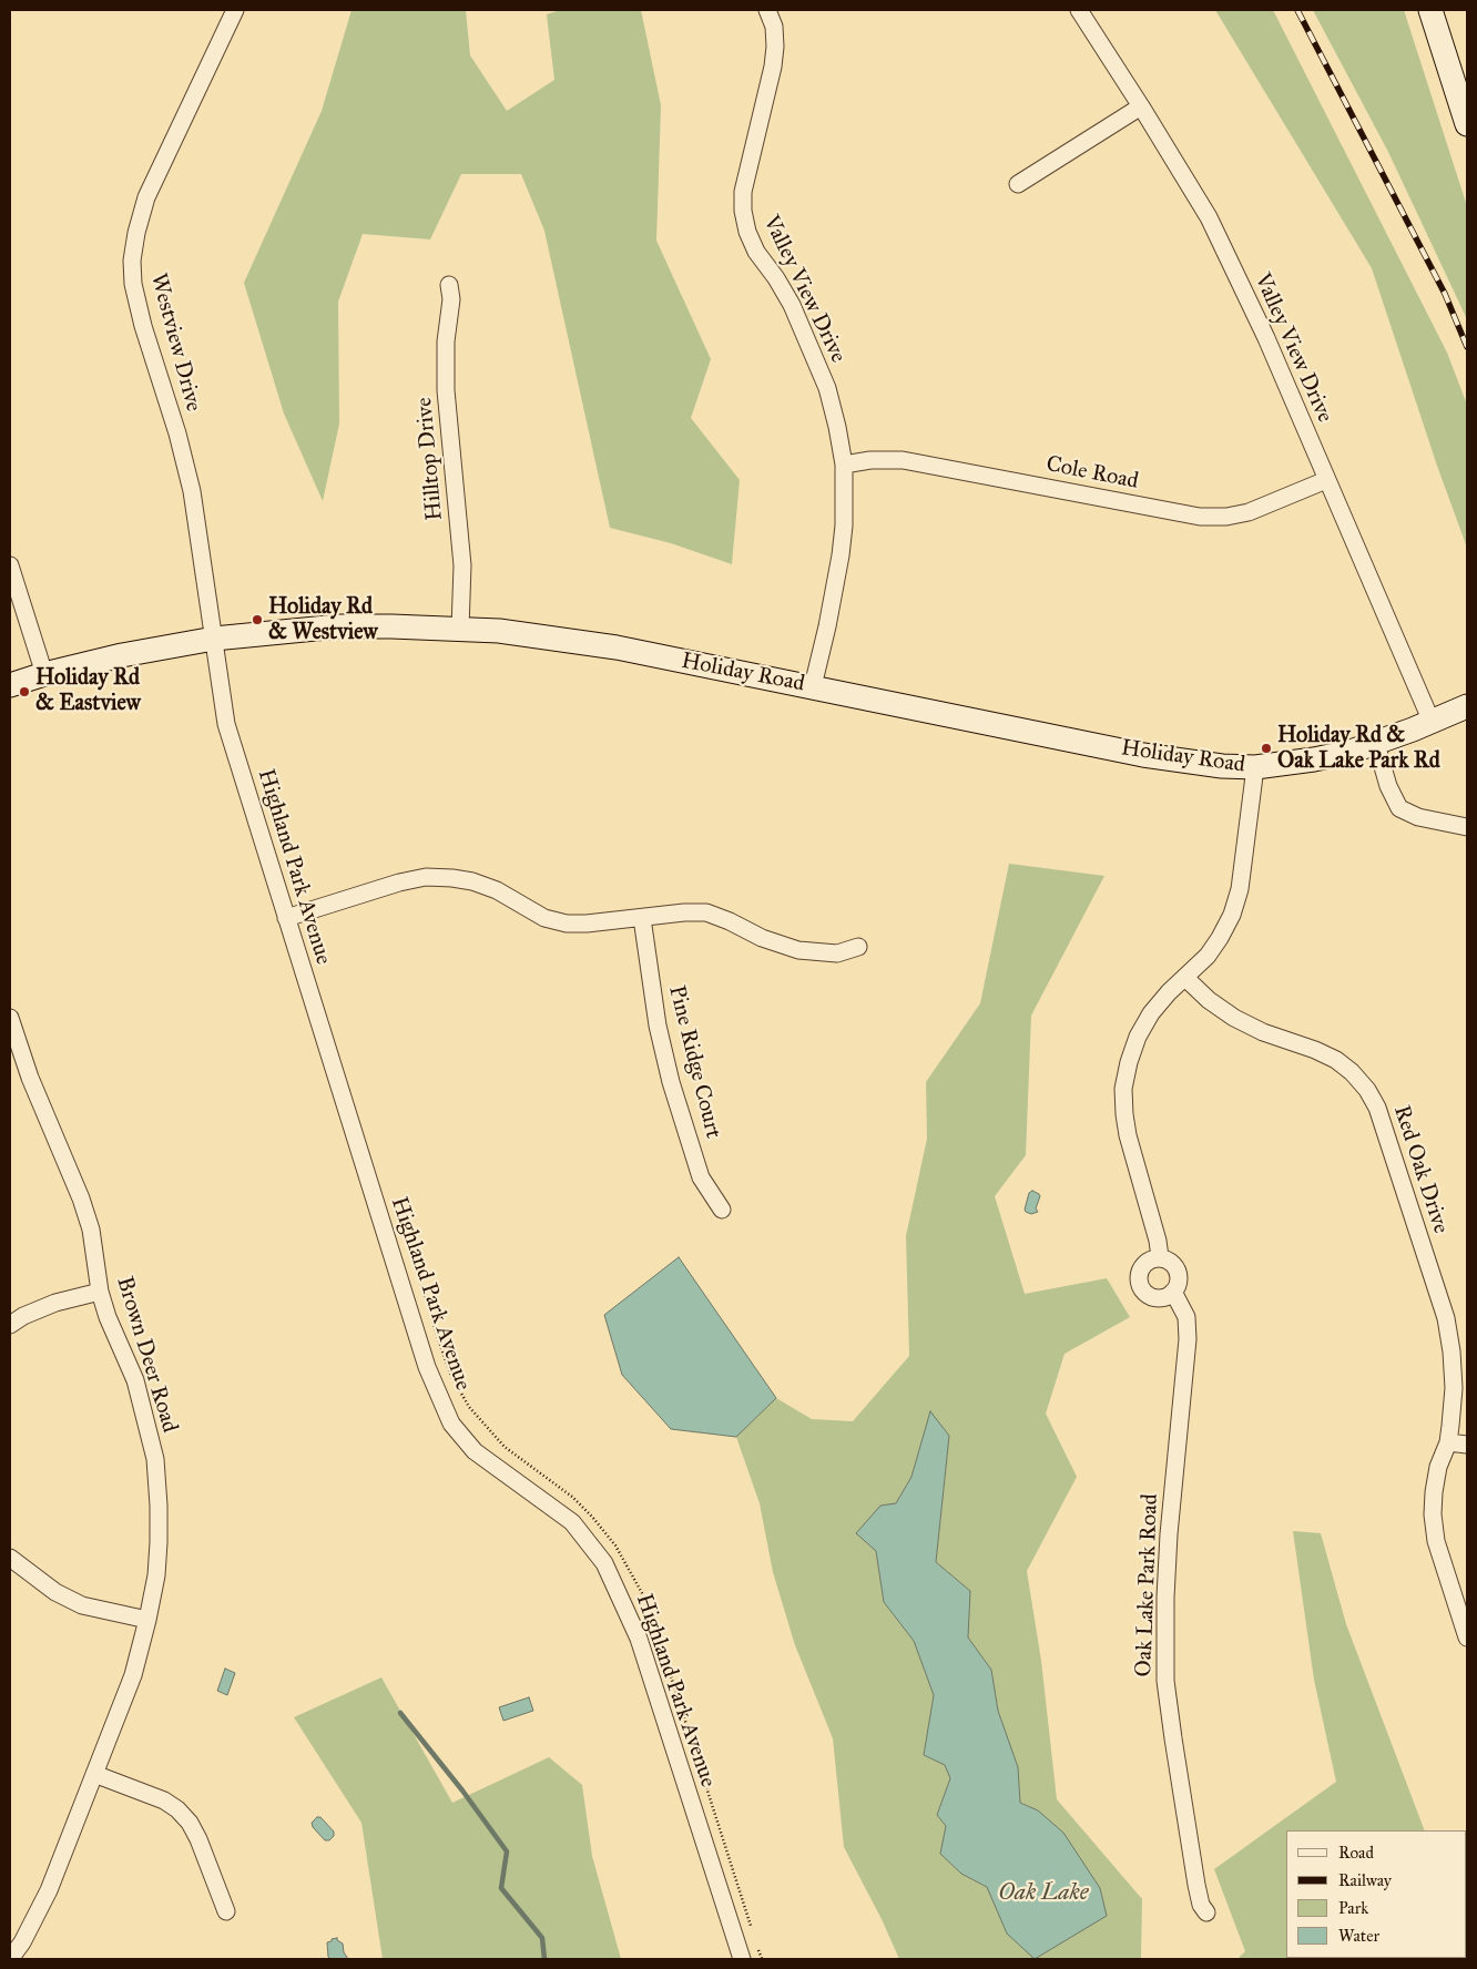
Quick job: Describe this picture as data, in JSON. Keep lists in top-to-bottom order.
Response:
{
  "streets": {
    "street": [
      "Valley View Drive",
      "Westview Drive",
      "Hilltop Drive",
      "Cole Road",
      "Holiday Road",
      "Highland Park Avenue",
      "Pine Ridge Court",
      "Red Oak Drive",
      "Brown Deer Road",
      "Oak Lake Park Road"
    ]
  },
  "crossings": [
    ["Valley View Drive", "Cole Road"],
    ["Valley View Drive", "Holiday Road"],
    ["Westview Drive", "Holiday Road"],
    ["Westview Drive", "Highland Park Avenue"],
    ["Hilltop Drive", "Holiday Road"],
    ["Holiday Road", "Highland Park Avenue"]
  ],
  "water": ["Oak Lake"],
  "places": ["Holiday Rd & Westview", "Holiday Rd & Eastview", "Holiday Rd & Oak Lake Park Rd"],
  "legend": [
    "Road",
    "Railway",
    "Park",
    "Water"
  ]
}
